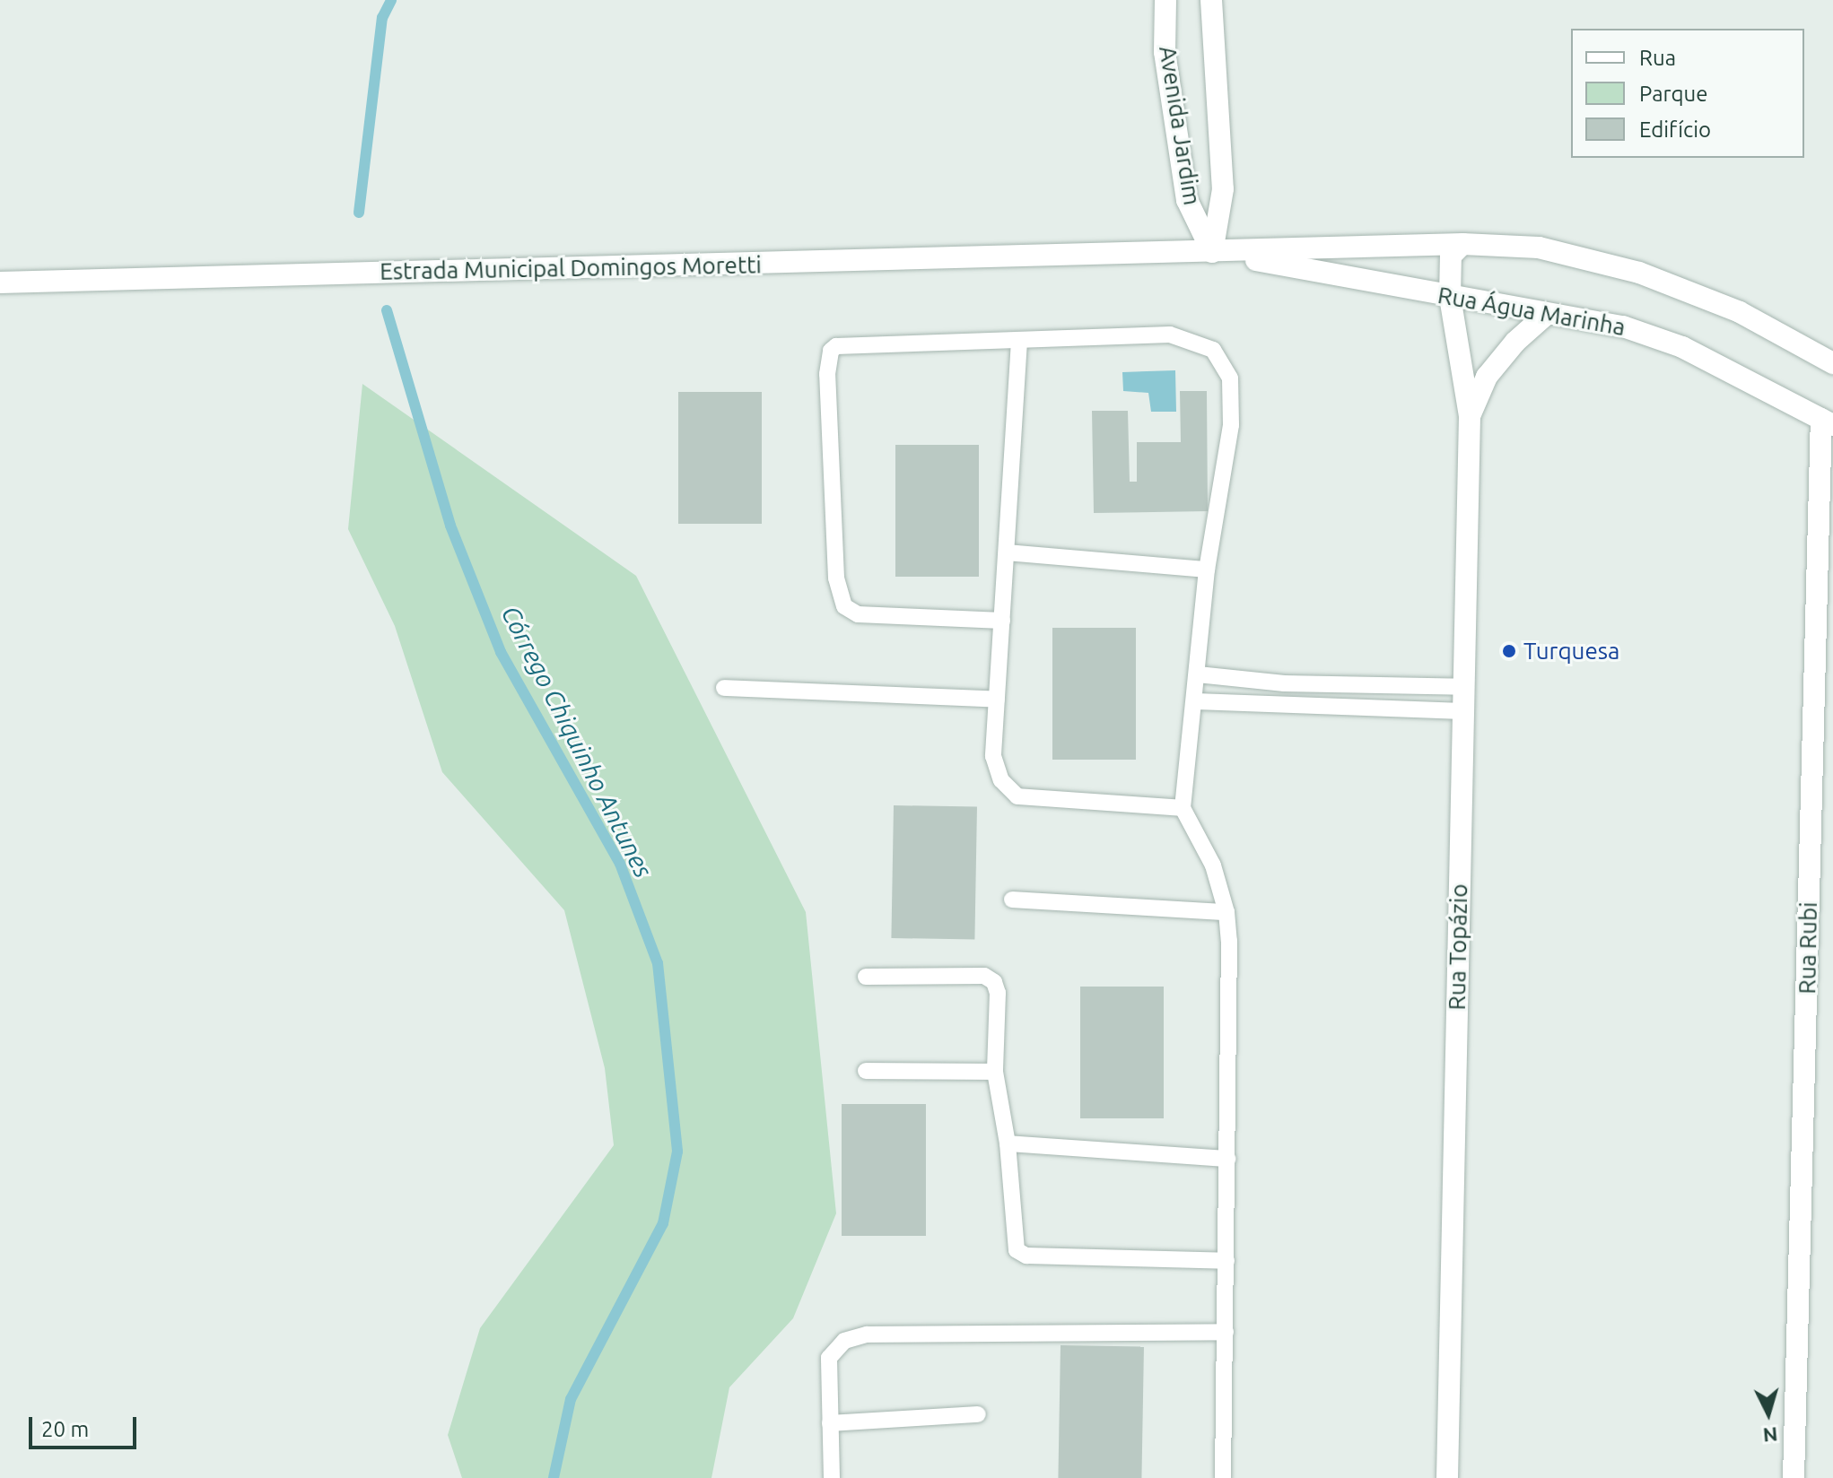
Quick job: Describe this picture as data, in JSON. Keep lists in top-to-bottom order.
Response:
{
  "streets": {
    "street": [
      "Avenida Jardim",
      "Estrada Municipal Domingos Moretti",
      "Rua Água Marinha",
      "Rua Topázio",
      "Rua Rubi"
    ]
  },
  "crossings": [
    ["Avenida Jardim", "Estrada Municipal Domingos Moretti"],
    ["Avenida Jardim", "Rua Água Marinha"],
    ["Estrada Municipal Domingos Moretti", "Rua Água Marinha"],
    ["Rua Água Marinha", "Rua Rubi"]
  ],
  "water": ["Córrego Chiquinho Antunes"],
  "places": ["Turquesa"],
  "legend": ["Rua", "Parque", "Edifício"],
  "scale_bar": "20 m",
  "north": "bottom"
}
